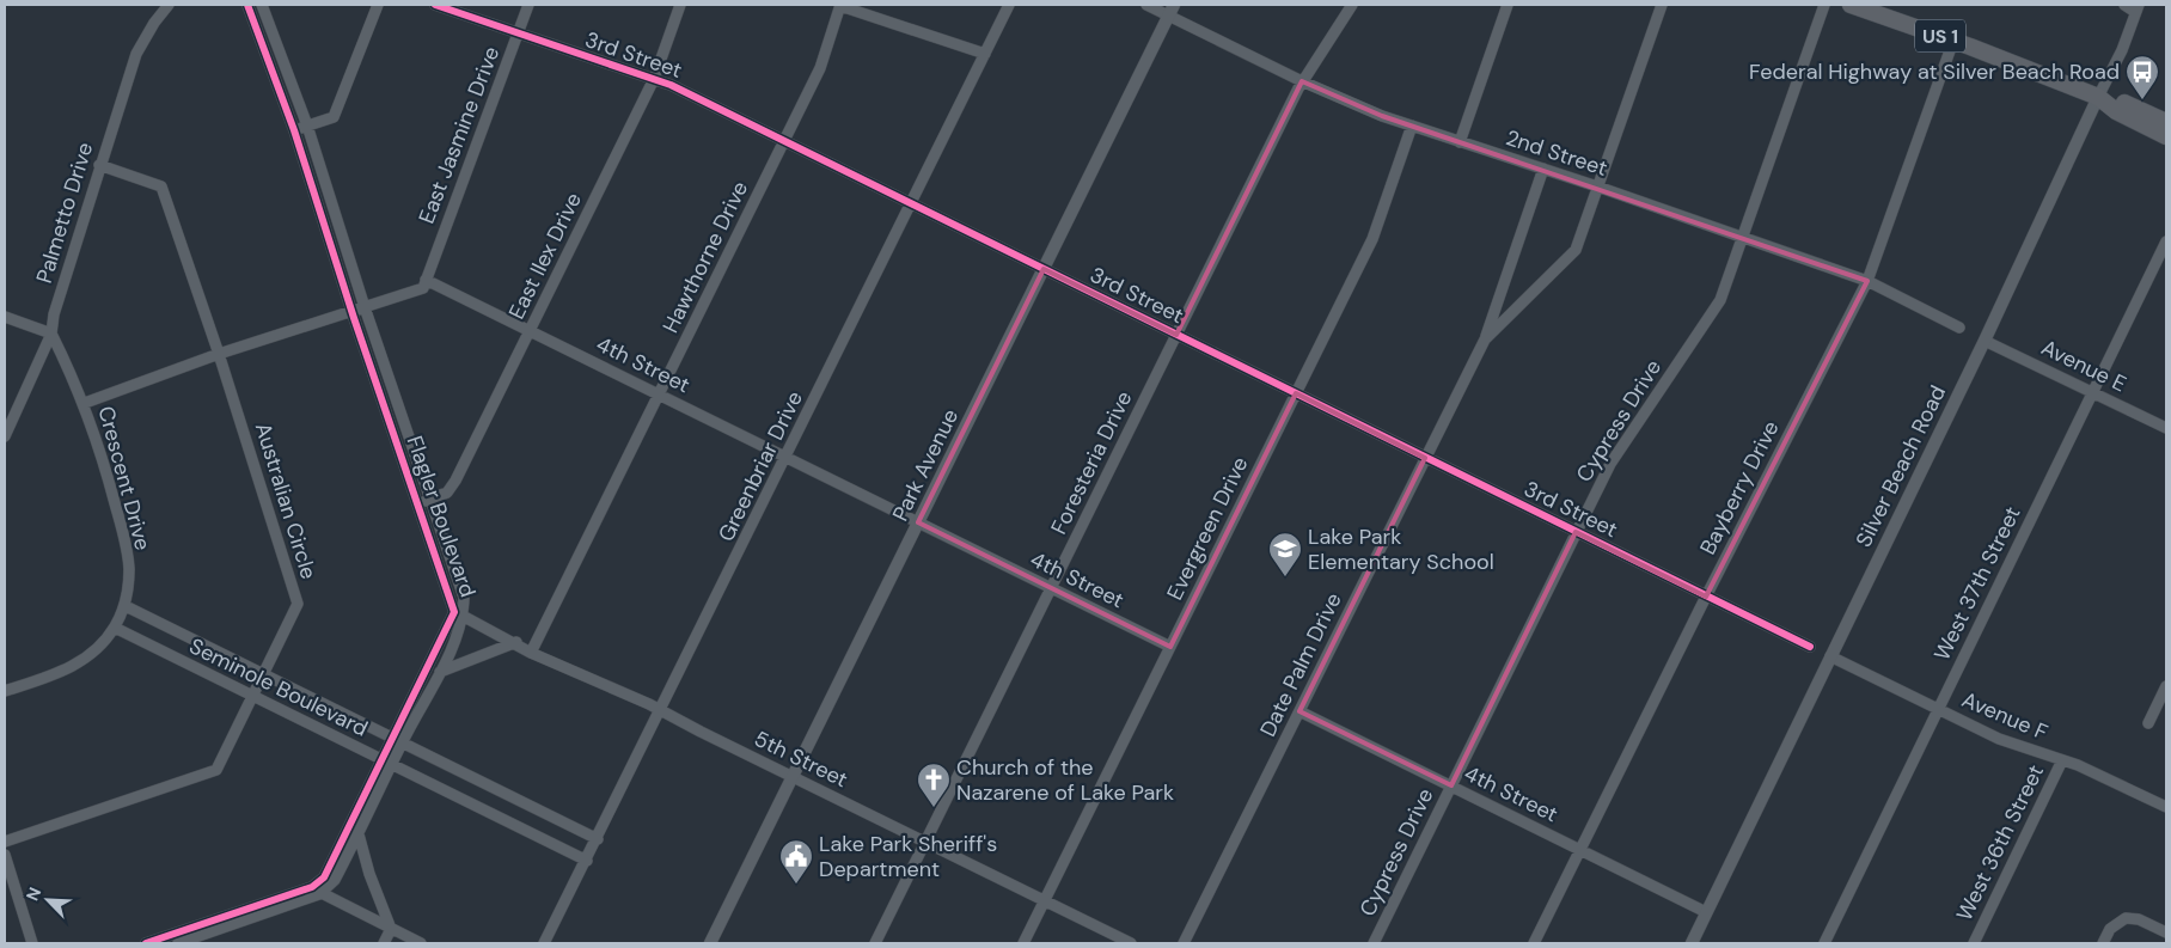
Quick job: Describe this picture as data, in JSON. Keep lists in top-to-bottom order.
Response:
{
  "streets": {
    "main road": ["US 1"],
    "street": [
      "3rd Street",
      "East Jasmine Drive",
      "2nd Street",
      "Palmetto Drive",
      "East Ilex Drive",
      "Hawthorne Drive",
      "4th Street",
      "Avenue E",
      "Cypress Drive",
      "Foresteria Drive",
      "Park Avenue",
      "Greenbriar Drive",
      "Silver Beach Road",
      "Crescent Drive",
      "Bayberry Drive",
      "Australian Circle",
      "Flagler Boulevard",
      "Evergreen Drive",
      "West 37th Street",
      "Date Palm Drive",
      "Seminole Boulevard",
      "Avenue F",
      "5th Street",
      "West 36th Street"
    ]
  },
  "crossings": [
    ["US 1", "Silver Beach Road"],
    ["US 1", "Bayberry Drive"],
    ["3rd Street", "East Jasmine Drive"],
    ["3rd Street", "East Ilex Drive"],
    ["3rd Street", "Hawthorne Drive"],
    ["3rd Street", "Cypress Drive"],
    ["3rd Street", "Foresteria Drive"],
    ["3rd Street", "Park Avenue"],
    ["3rd Street", "Greenbriar Drive"],
    ["3rd Street", "Bayberry Drive"],
    ["3rd Street", "Evergreen Drive"],
    ["3rd Street", "Date Palm Drive"],
    ["East Jasmine Drive", "4th Street"],
    ["2nd Street", "Cypress Drive"],
    ["2nd Street", "Foresteria Drive"],
    ["2nd Street", "Park Avenue"],
    ["2nd Street", "Bayberry Drive"],
    ["2nd Street", "Evergreen Drive"],
    ["2nd Street", "Date Palm Drive"],
    ["Palmetto Drive", "Crescent Drive"],
    ["Palmetto Drive", "Australian Circle"],
    ["East Ilex Drive", "4th Street"],
    ["East Ilex Drive", "Flagler Boulevard"],
    ["Hawthorne Drive", "4th Street"],
    ["Hawthorne Drive", "5th Street"],
    ["4th Street", "Cypress Drive"],
    ["4th Street", "Foresteria Drive"],
    ["4th Street", "Park Avenue"],
    ["4th Street", "Greenbriar Drive"],
    ["4th Street", "Silver Beach Road"],
    ["4th Street", "Bayberry Drive"],
    ["4th Street", "Evergreen Drive"],
    ["4th Street", "Date Palm Drive"],
    ["Avenue E", "Silver Beach Road"],
    ["Avenue E", "West 37th Street"],
    ["Foresteria Drive", "5th Street"],
    ["Park Avenue", "5th Street"],
    ["Greenbriar Drive", "Seminole Boulevard"],
    ["Greenbriar Drive", "5th Street"],
    ["Silver Beach Road", "Avenue F"],
    ["Crescent Drive", "Seminole Boulevard"],
    ["Australian Circle", "Seminole Boulevard"],
    ["Flagler Boulevard", "Seminole Boulevard"],
    ["Flagler Boulevard", "5th Street"],
    ["Evergreen Drive", "5th Street"],
    ["West 37th Street", "Avenue F"],
    ["Avenue F", "West 36th Street"]
  ],
  "places": {
    "bus stop": ["Federal Highway at Silver Beach Road"],
    "school or university": ["Lake Park Elementary School"],
    "church": ["Church of the Nazarene of Lake Park"],
    "public building": ["Lake Park Sheriff's Department"]
  },
  "north": "top left"
}
